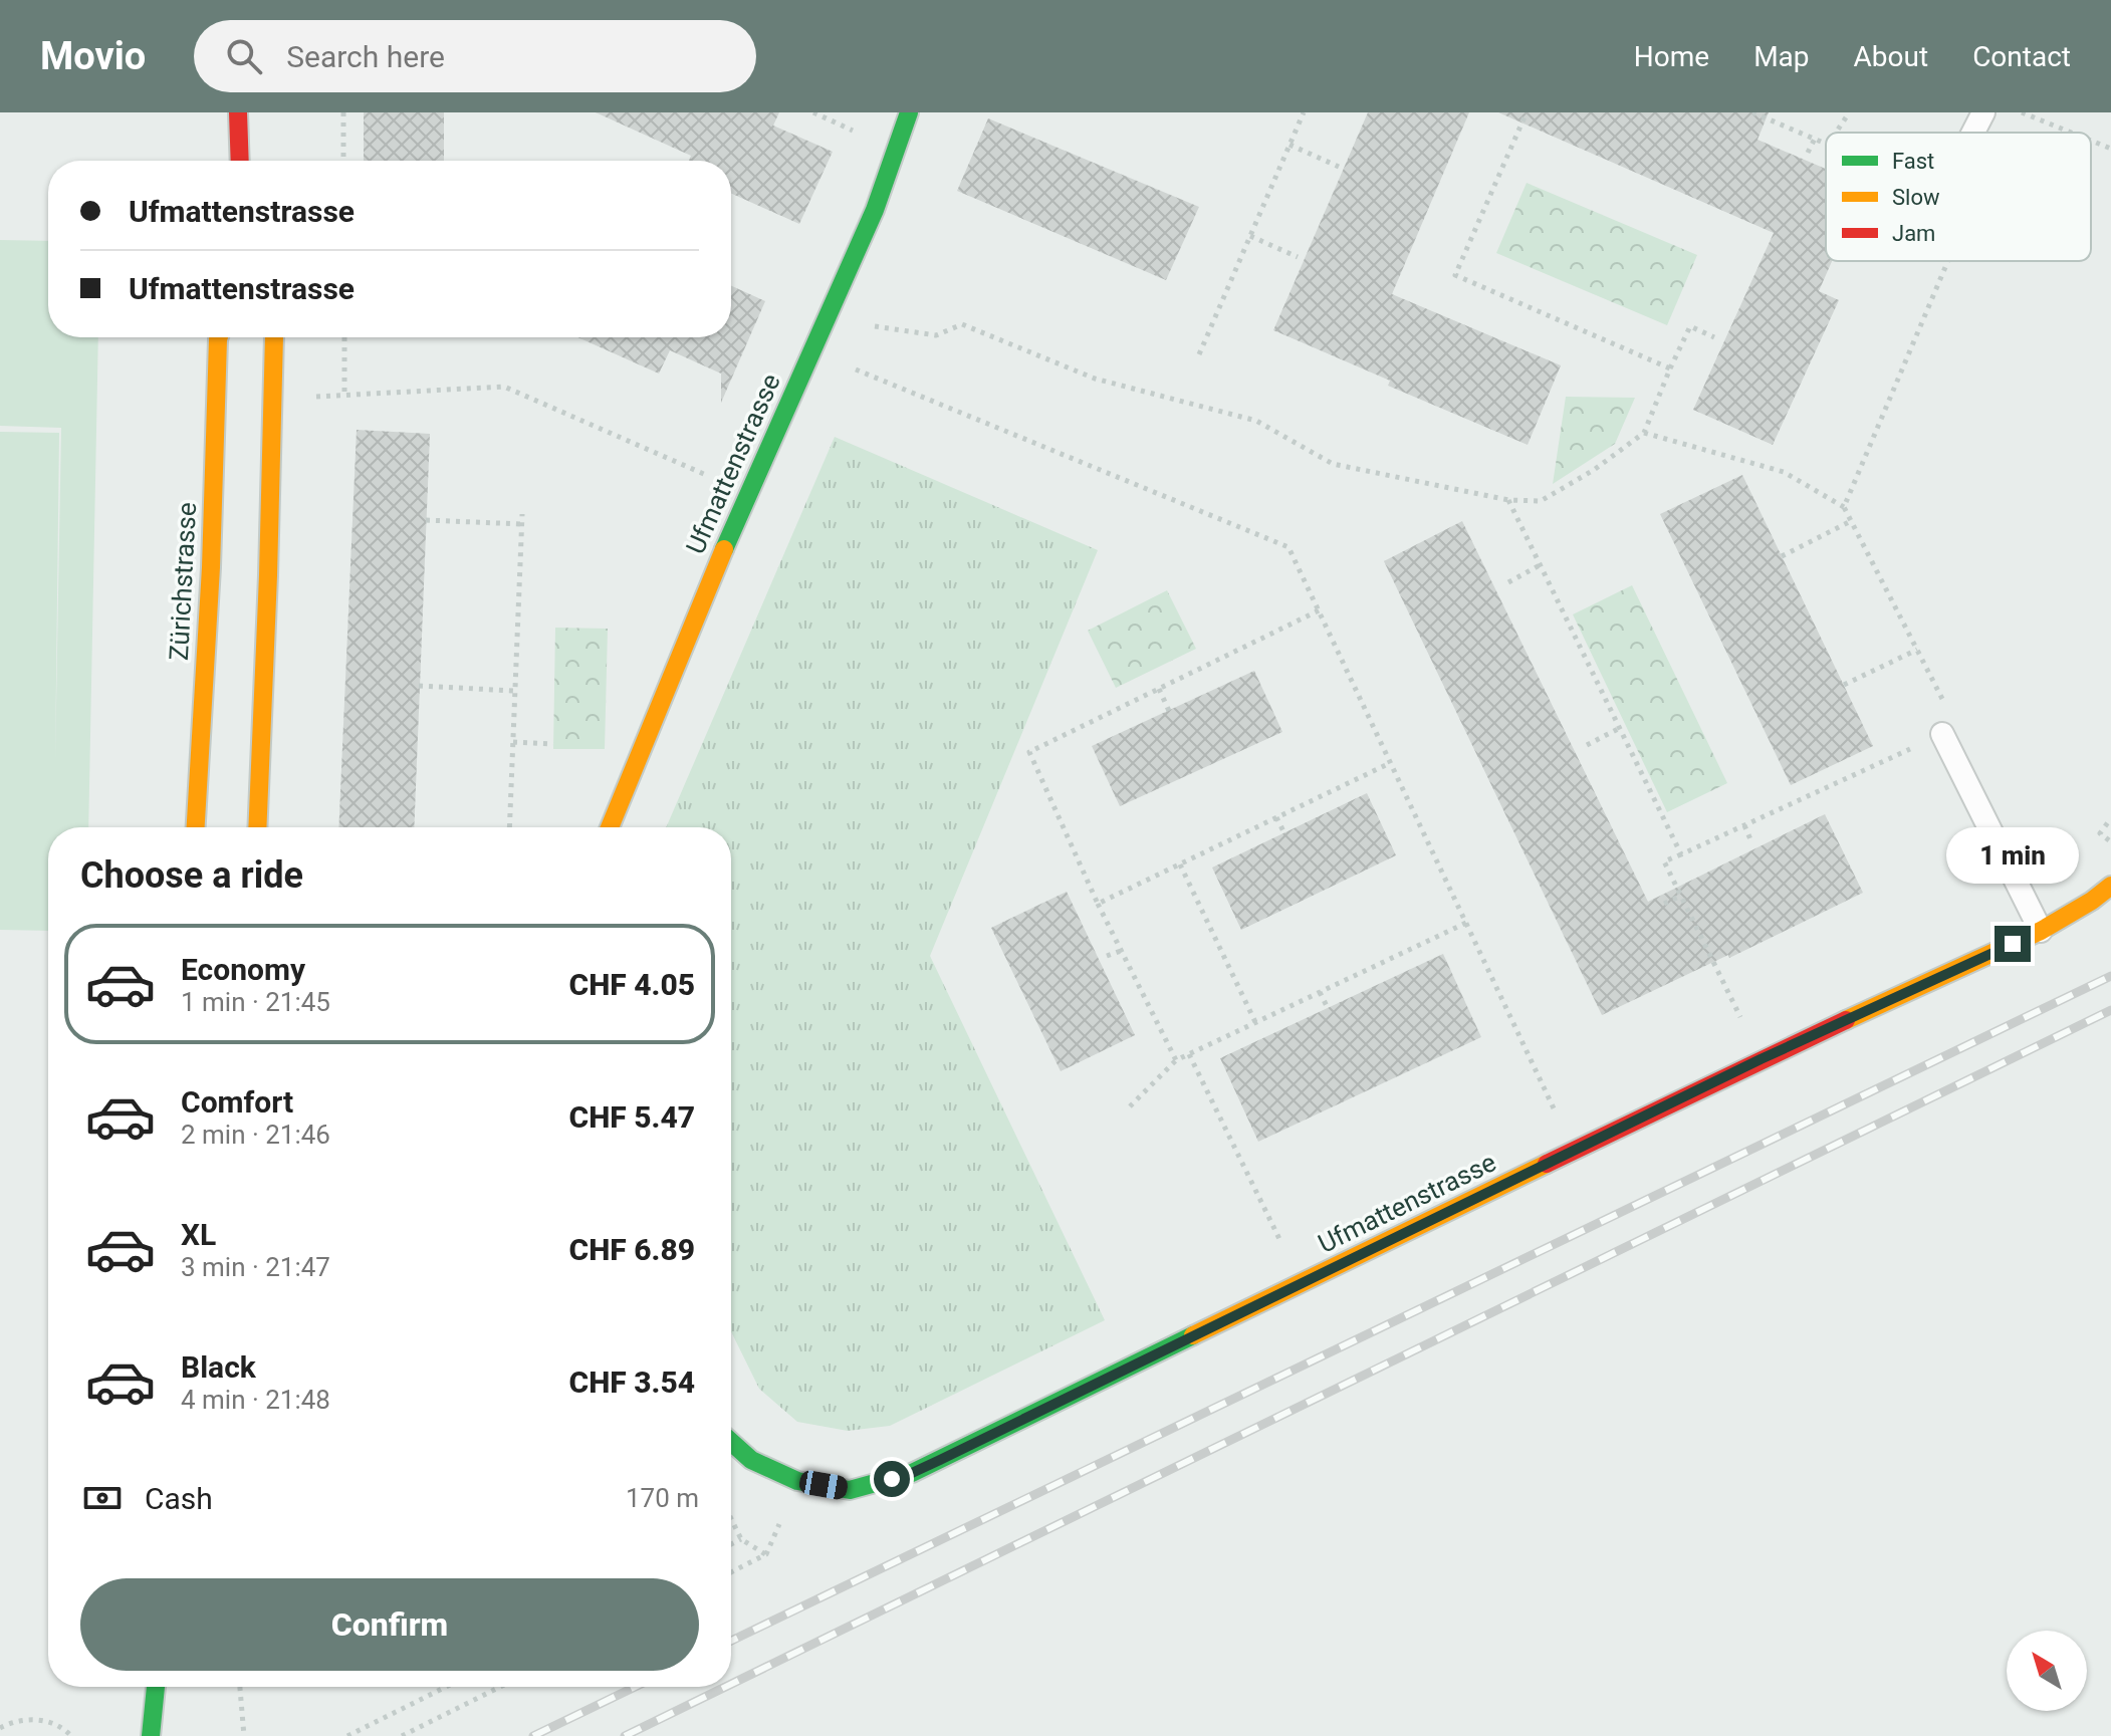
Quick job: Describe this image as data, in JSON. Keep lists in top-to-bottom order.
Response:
{
  "streets": {
    "street": ["Ufmattenstrasse", "Zürichstrasse"]
  },
  "legend": ["Fast", "Slow", "Jam"],
  "north": "top left",
  "page": {
    "header": "Movio",
    "search": "Search here",
    "nav": [
      "Home",
      "Map",
      "About",
      "Contact"
    ],
    "banner": ["Ufmattenstrasse", "Ufmattenstrasse"],
    "bubble": "1 min",
    "heading": "Choose a ride",
    "list": [
      {
        "name": "Economy",
        "note": "1 min · 21:45",
        "value": "CHF 4.05"
      },
      {
        "name": "Comfort",
        "note": "2 min · 21:46",
        "value": "CHF 5.47"
      },
      {
        "name": "XL",
        "note": "3 min · 21:47",
        "value": "CHF 6.89"
      },
      {
        "name": "Black",
        "note": "4 min · 21:48",
        "value": "CHF 3.54"
      }
    ],
    "pay": ["Cash", "170 m"],
    "buttons": "Confirm"
  }
}
